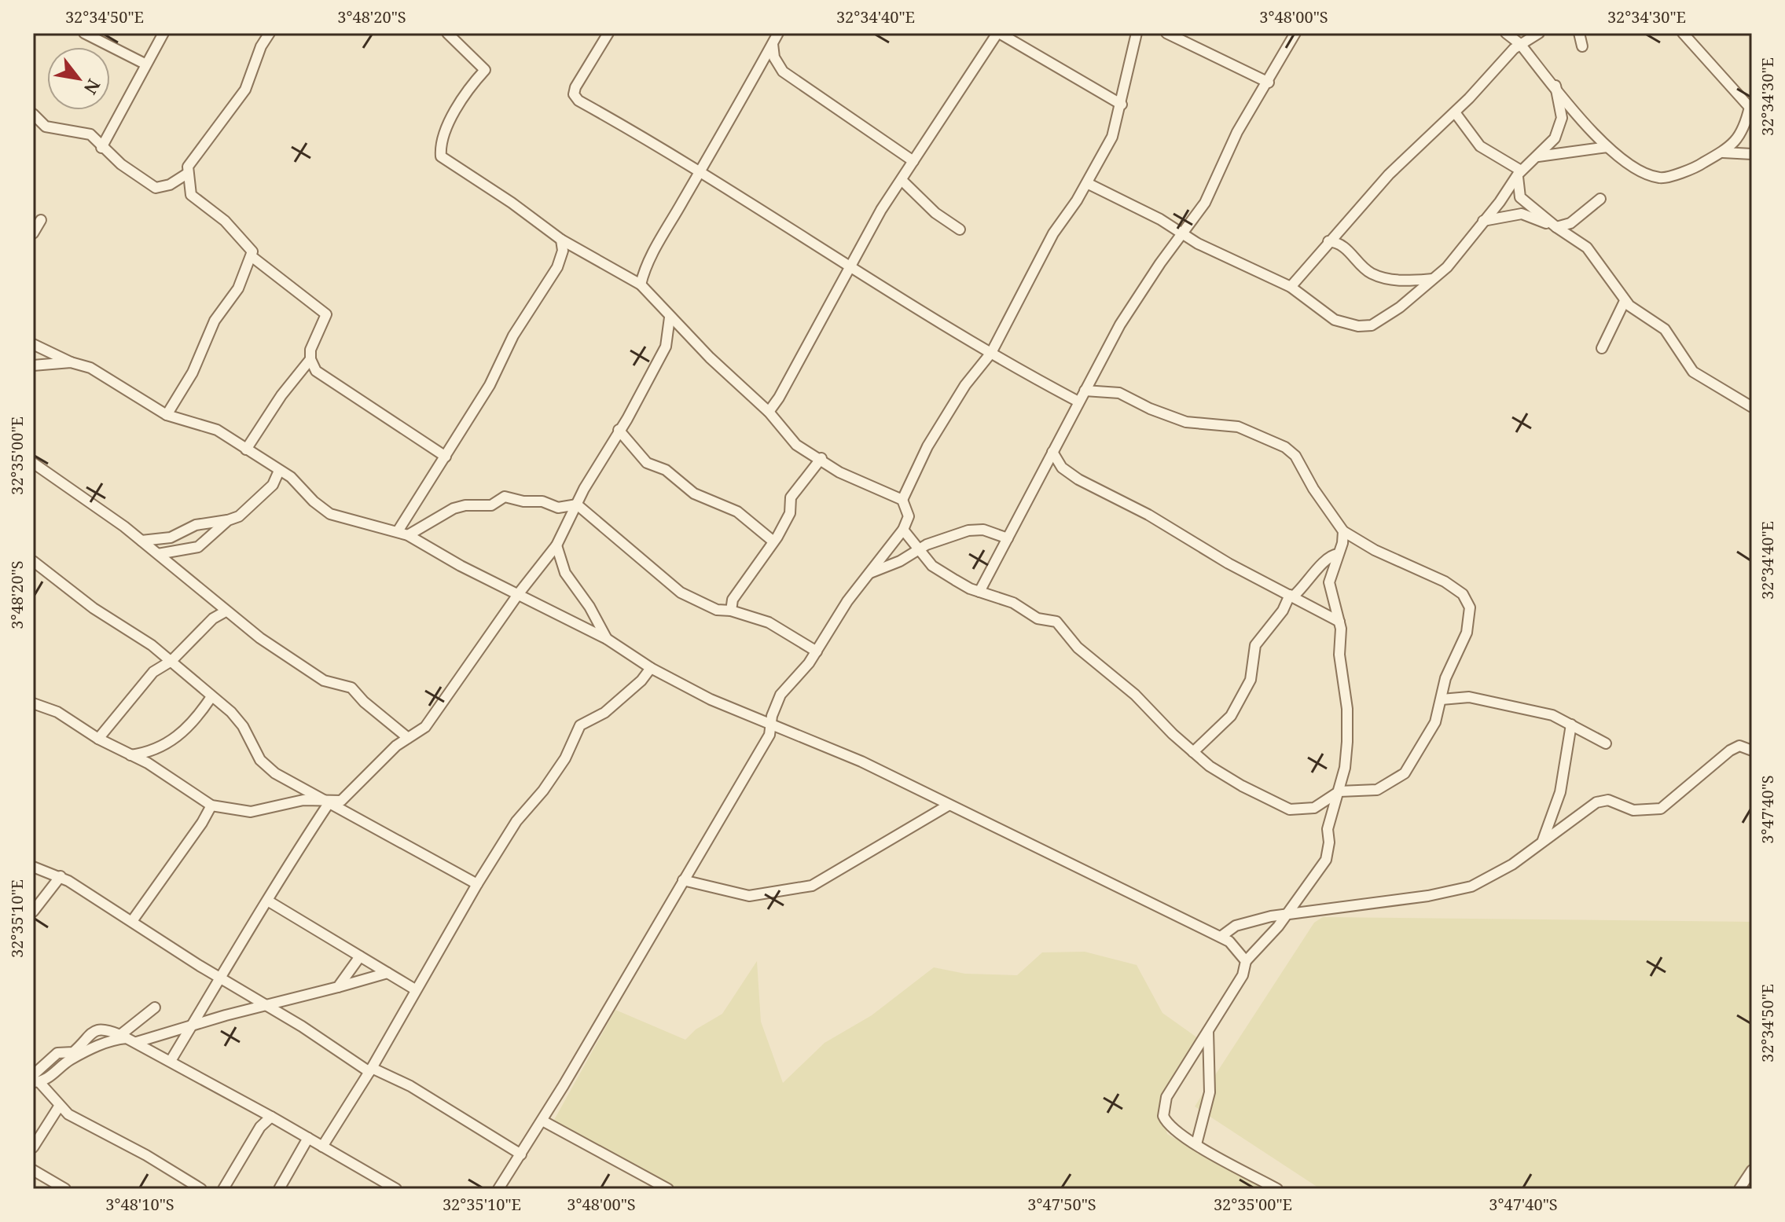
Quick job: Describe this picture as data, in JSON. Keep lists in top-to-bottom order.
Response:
{
  "north": "bottom right",
  "coordinates": [
    "32°34'50\"E",
    "3°48'20\"S",
    "32°34'40\"E",
    "3°48'00\"S",
    "32°34'30\"E",
    "32°35'00\"E",
    "3°47'40\"S",
    "32°35'10\"E",
    "3°48'10\"S",
    "3°47'50\"S"
  ]
}
